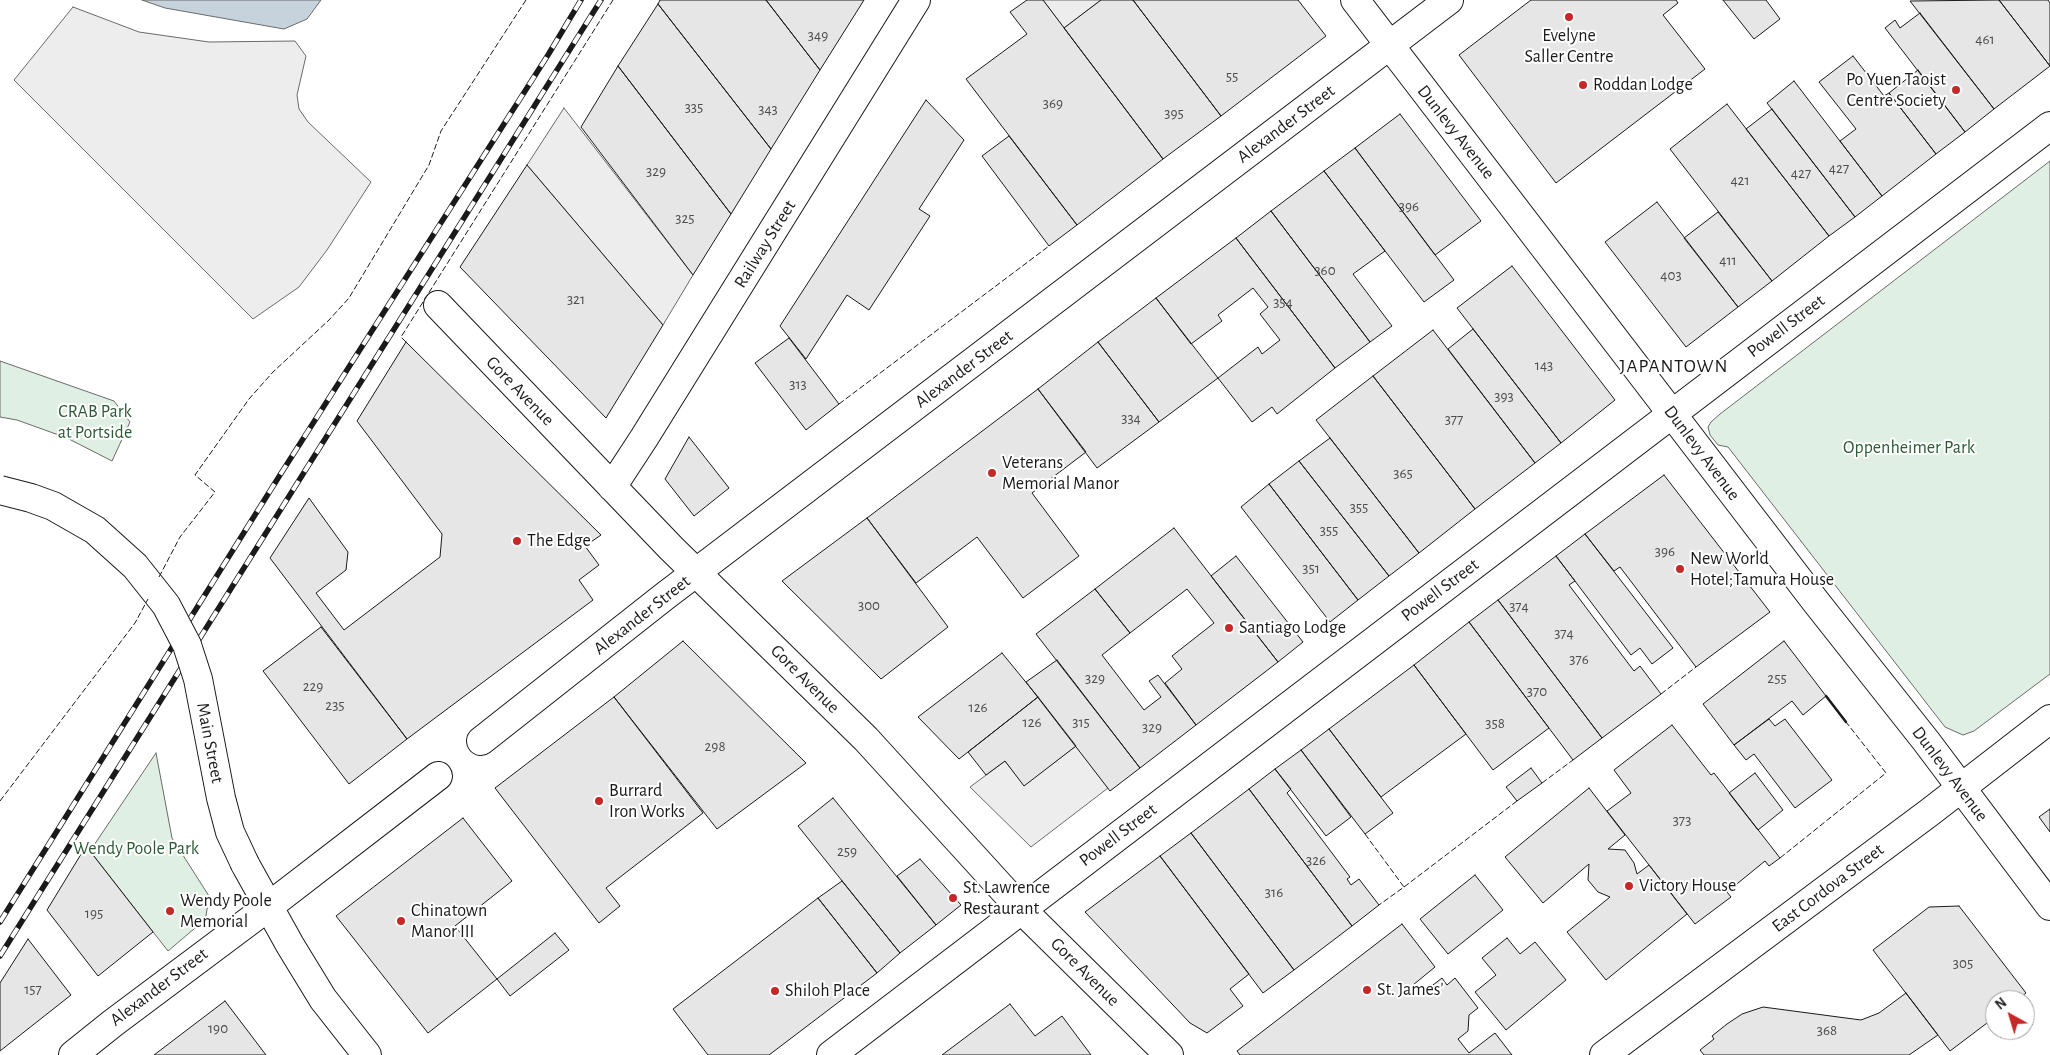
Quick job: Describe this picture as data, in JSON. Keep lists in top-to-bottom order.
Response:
{
  "streets": {
    "street": [
      "Alexander Street",
      "Dunlevy Avenue",
      "Railway Street",
      "Powell Street",
      "Gore Avenue",
      "Main Street",
      "East Cordova Street"
    ]
  },
  "crossings": [
    ["Alexander Street", "Dunlevy Avenue"],
    ["Alexander Street", "Gore Avenue"],
    ["Alexander Street", "Main Street"],
    ["Dunlevy Avenue", "Powell Street"],
    ["Dunlevy Avenue", "East Cordova Street"],
    ["Railway Street", "Gore Avenue"],
    ["Powell Street", "Gore Avenue"]
  ],
  "districts": ["JAPANTOWN"],
  "parks": ["CRAB Park at Portside", "Oppenheimer Park", "Wendy Poole Park"],
  "places": [
    "Evelyne Saller Centre",
    "Roddan Lodge",
    "Po Yuen Taoist Centre Society",
    "Veterans Memorial Manor",
    "The Edge",
    "New World Hotel;Tamura House",
    "Santiago Lodge",
    "Burrard Iron Works",
    "Victory House",
    "St. Lawrence Restaurant",
    "Wendy Poole Memorial",
    "Chinatown Manor III",
    "St. James'",
    "Shiloh Place"
  ],
  "house_numbers": [
    "349",
    "461",
    "55",
    "369",
    "335",
    "343",
    "395",
    "427",
    "329",
    "427",
    "421",
    "396",
    "325",
    "411",
    "360",
    "403",
    "321",
    "354",
    "143",
    "313",
    "393",
    "334",
    "377",
    "365",
    "355",
    "355",
    "396",
    "351",
    "300",
    "374",
    "374",
    "376",
    "329",
    "255",
    "229",
    "370",
    "235",
    "126",
    "126",
    "315",
    "358",
    "329",
    "298",
    "373",
    "259",
    "326",
    "316",
    "195",
    "305",
    "157",
    "190",
    "368"
  ],
  "north": "top left"
}
